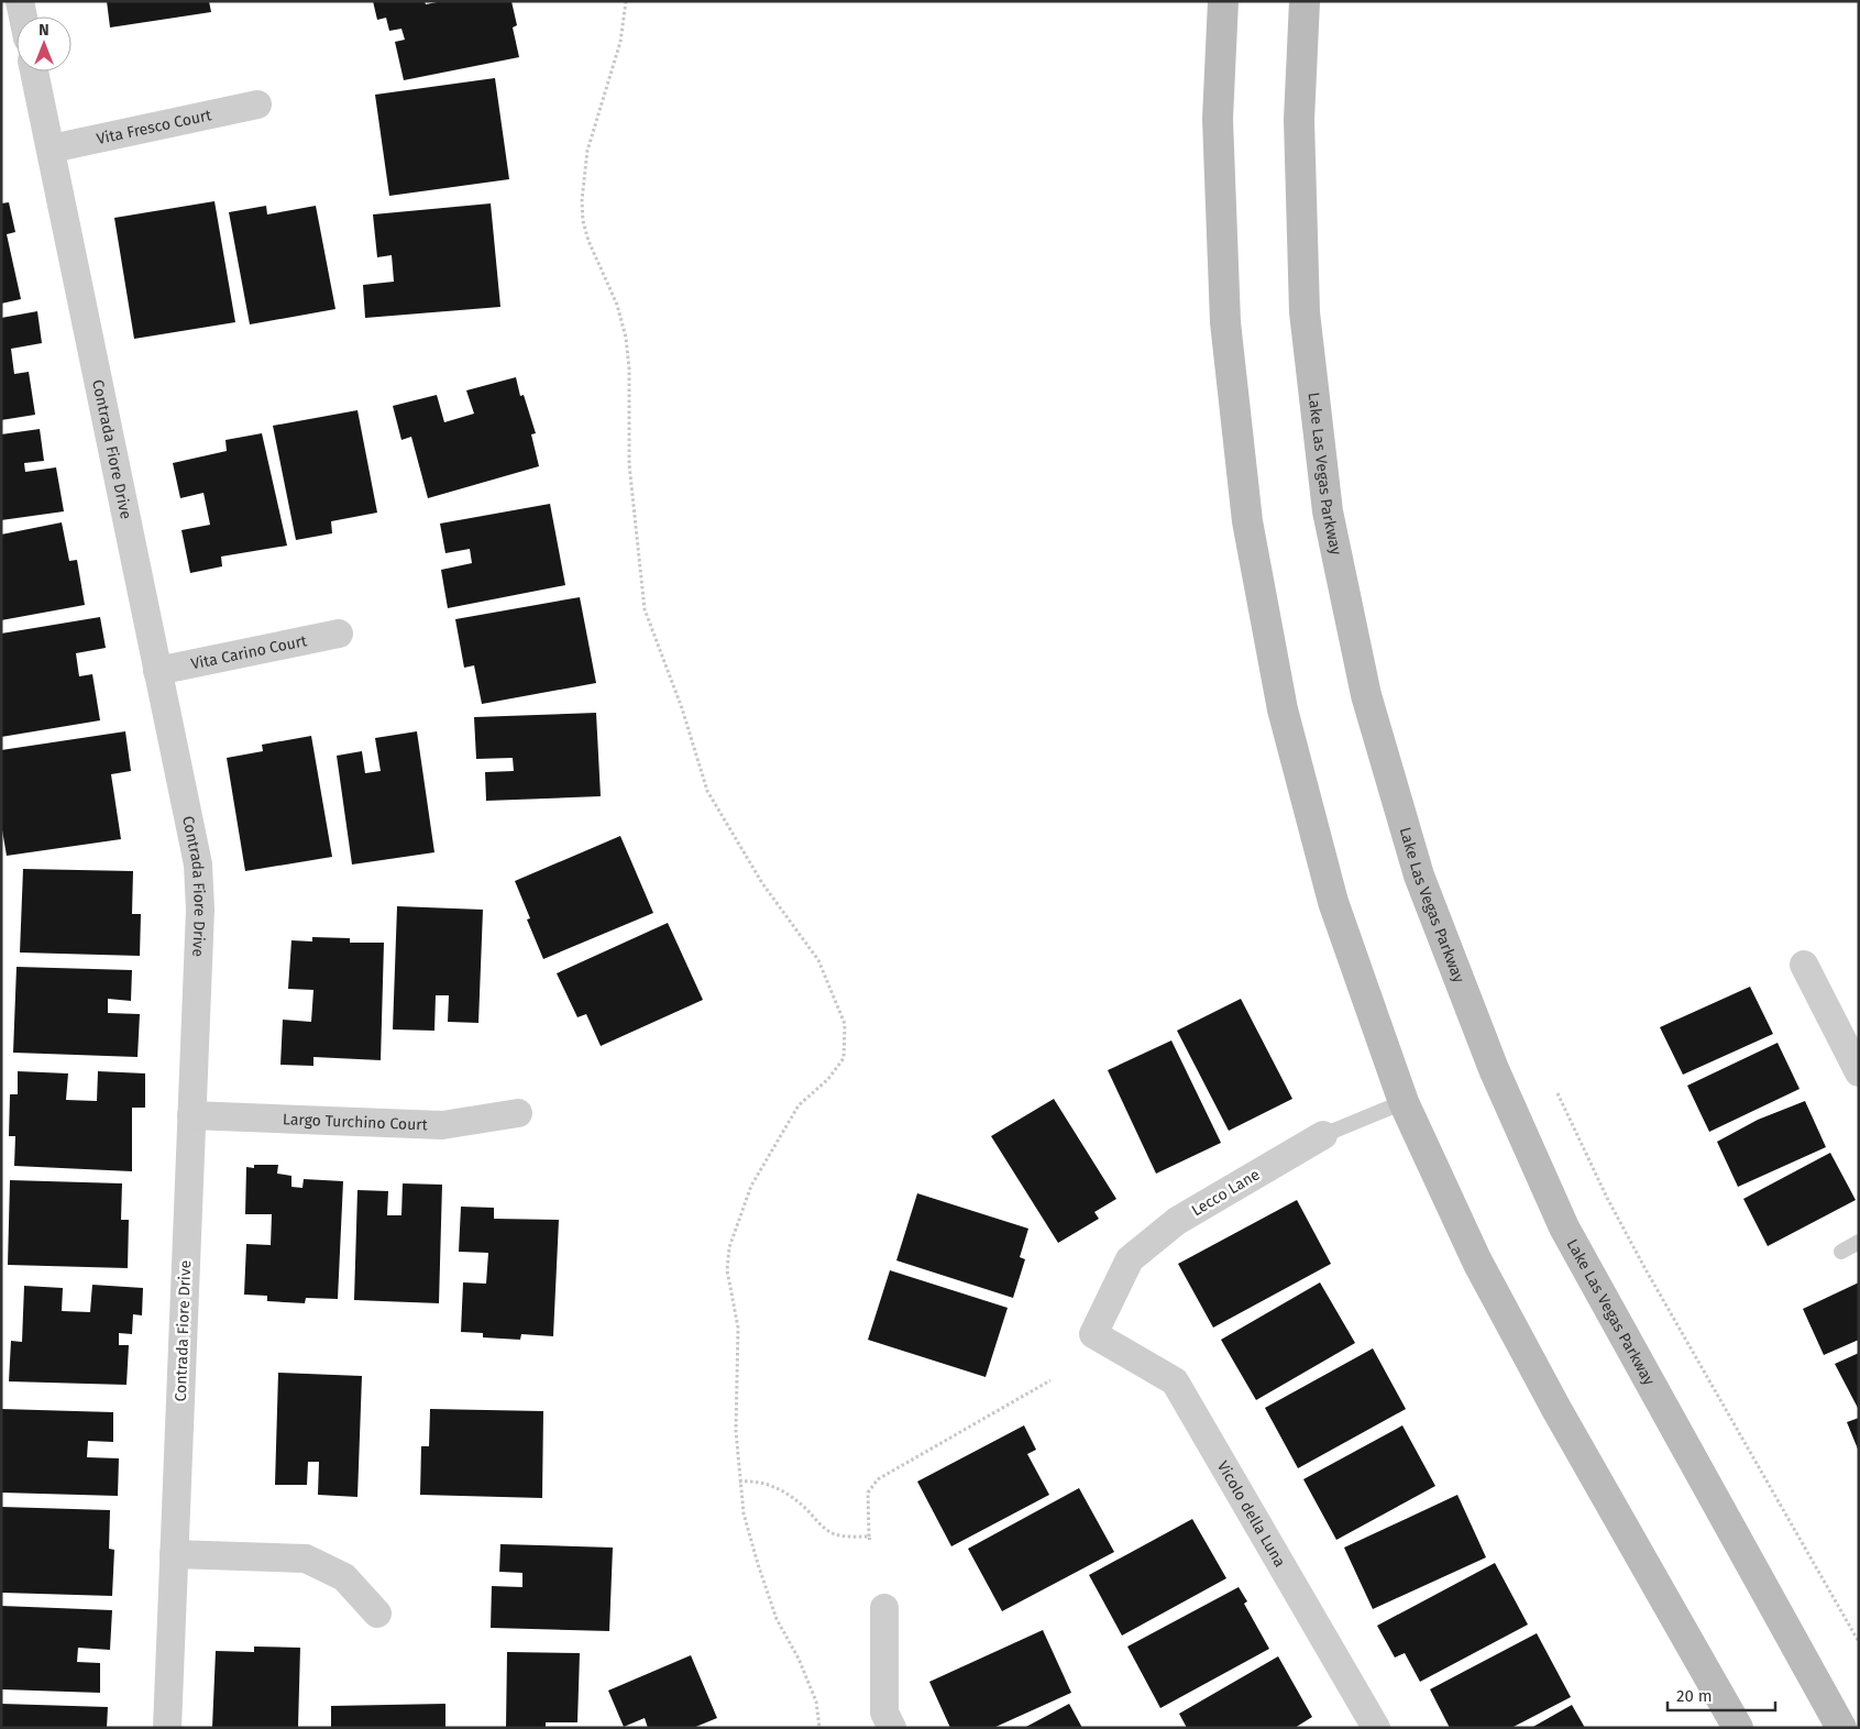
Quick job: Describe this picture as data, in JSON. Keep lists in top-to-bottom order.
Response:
{
  "streets": {
    "main road": ["Lake Las Vegas Parkway"],
    "street": [
      "Vita Fresco Court",
      "Contrada Fiore Drive",
      "Vita Carino Court",
      "Largo Turchino Court",
      "Lecco Lane",
      "Vicolo della Luna"
    ]
  },
  "crossings": [
    ["Vita Fresco Court", "Contrada Fiore Drive"],
    ["Contrada Fiore Drive", "Vita Carino Court"],
    ["Contrada Fiore Drive", "Largo Turchino Court"],
    ["Lecco Lane", "Vicolo della Luna"]
  ],
  "scale_bar": "20 m",
  "north": "top"
}
